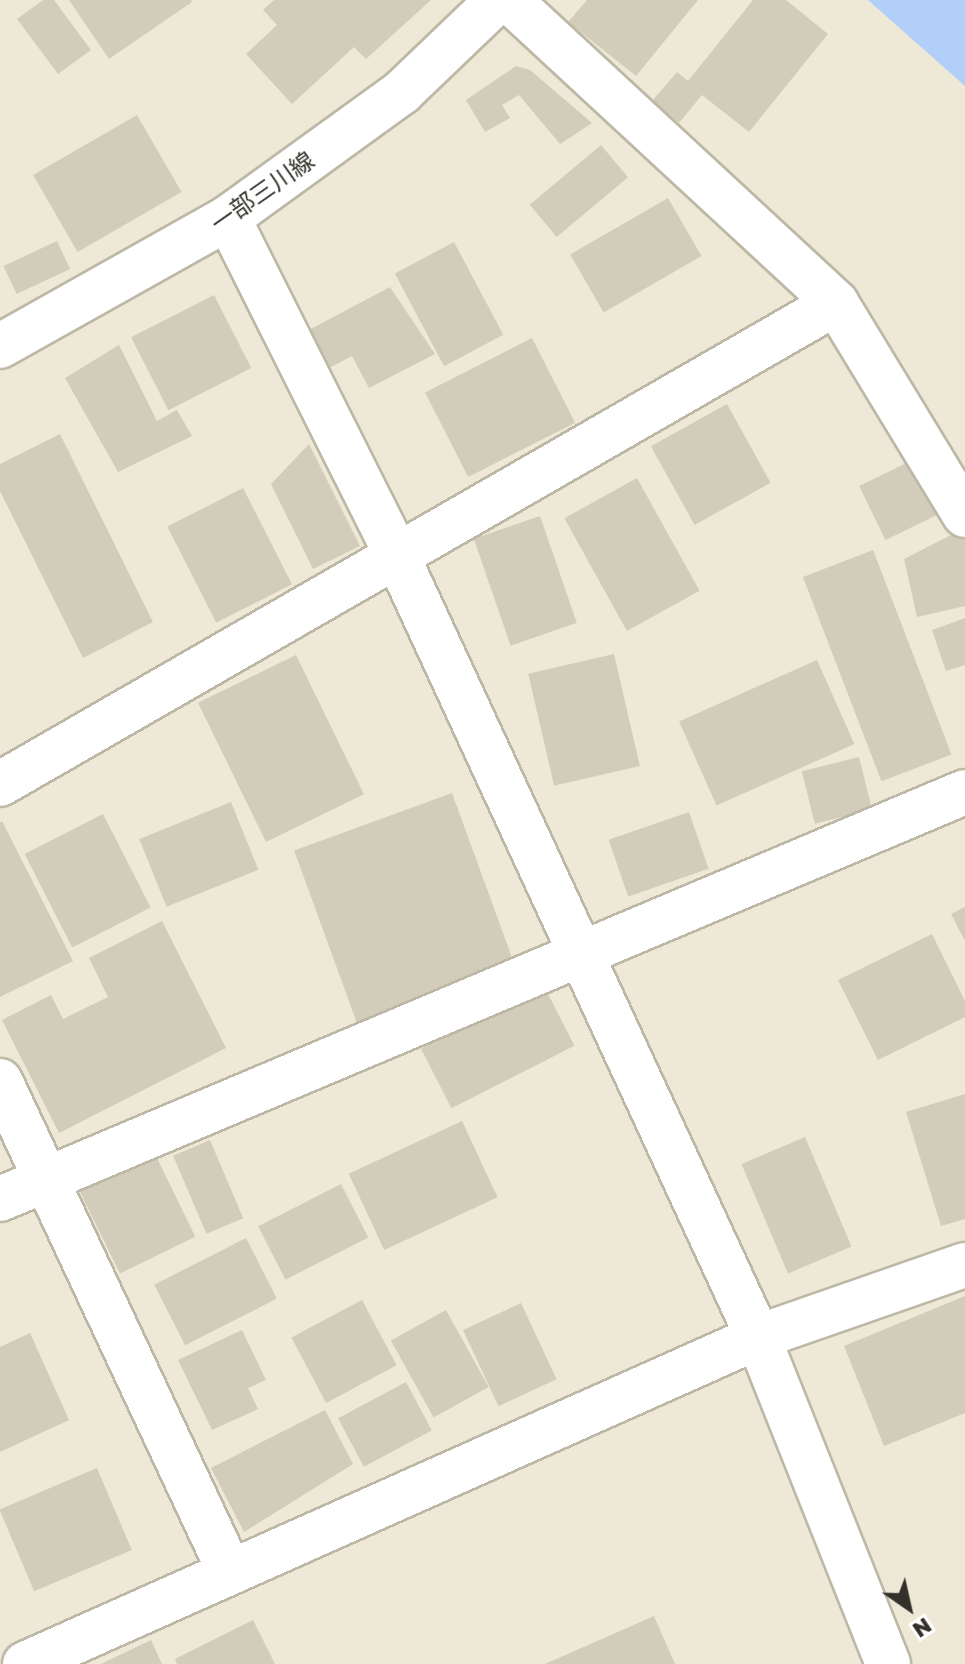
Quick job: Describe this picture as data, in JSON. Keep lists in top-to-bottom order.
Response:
{
  "streets": {
    "street": ["一部三川線"]
  },
  "north": "bottom right"
}
